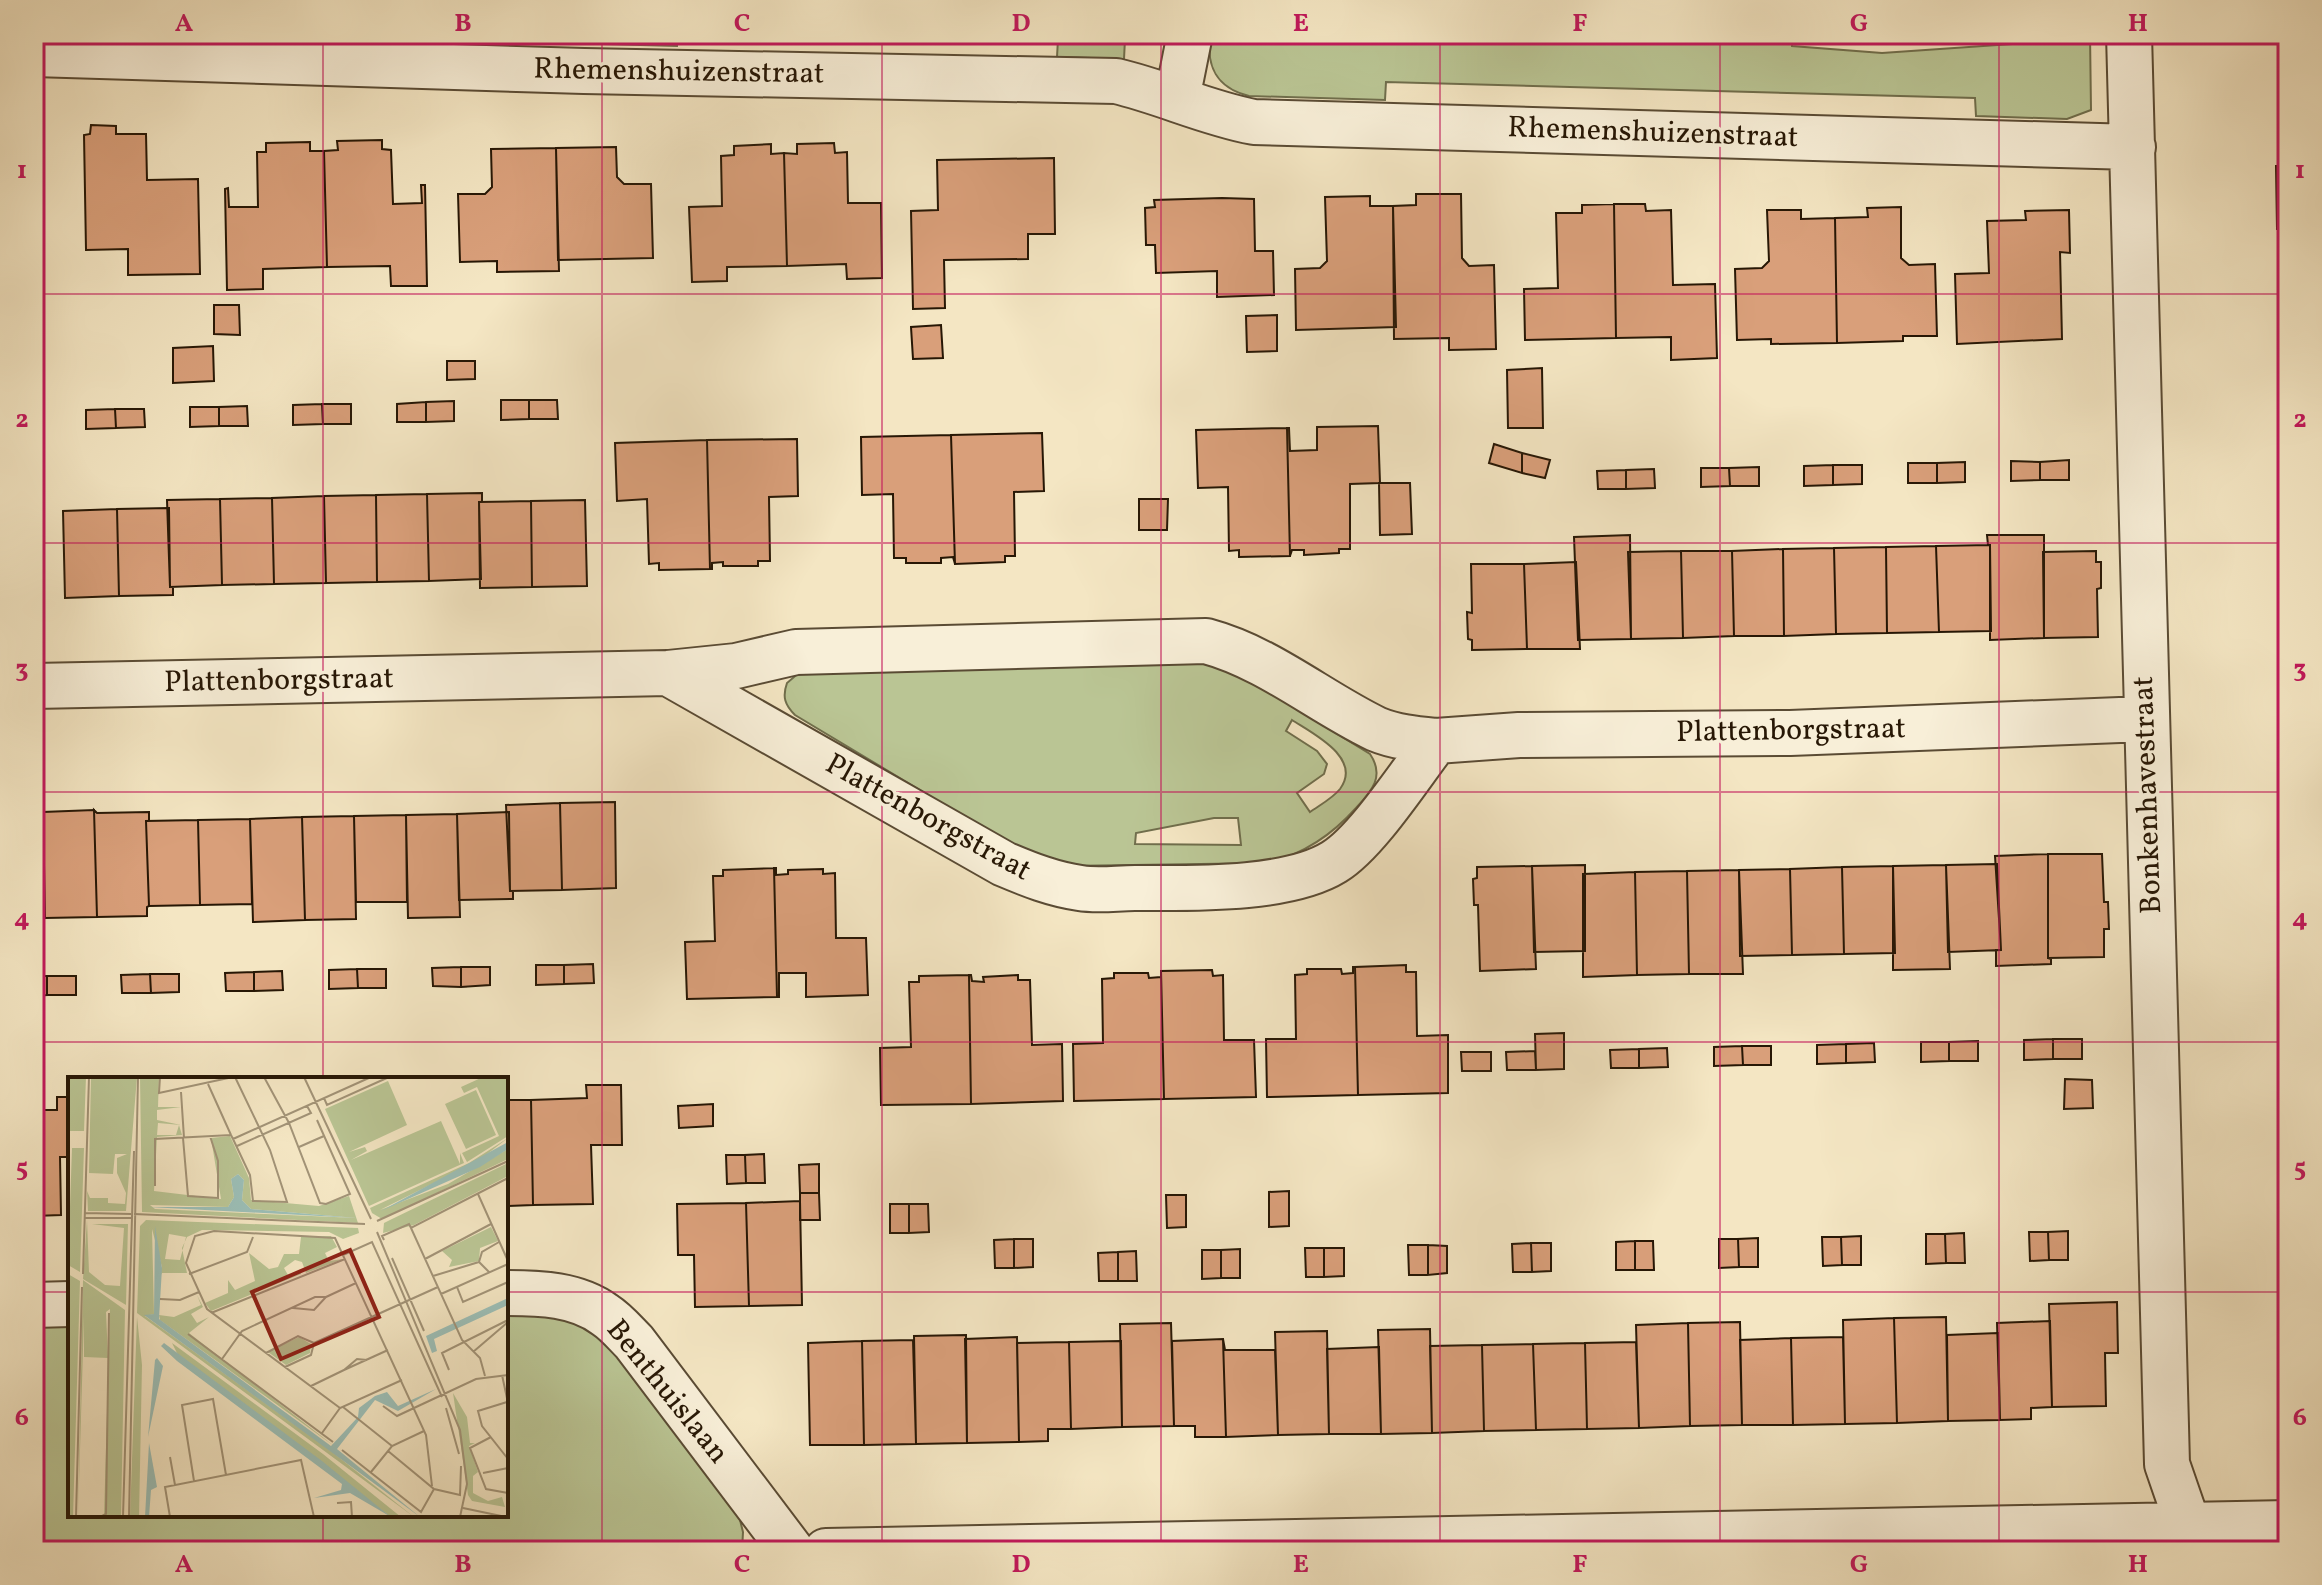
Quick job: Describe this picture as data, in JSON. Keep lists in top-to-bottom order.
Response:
{
  "streets": {
    "street": [
      "Rhemenshuizenstraat",
      "Plattenborgstraat",
      "Bonkenhavestraat",
      "Benthuislaan"
    ]
  },
  "crossings": [
    ["Rhemenshuizenstraat", "Bonkenhavestraat"],
    ["Plattenborgstraat", "Bonkenhavestraat"]
  ],
  "grid": {
    "columns": [
      "A",
      "B",
      "C",
      "D",
      "E",
      "F",
      "G",
      "H"
    ],
    "rows": [
      "1",
      "2",
      "3",
      "4",
      "5",
      "6"
    ]
  }
}
